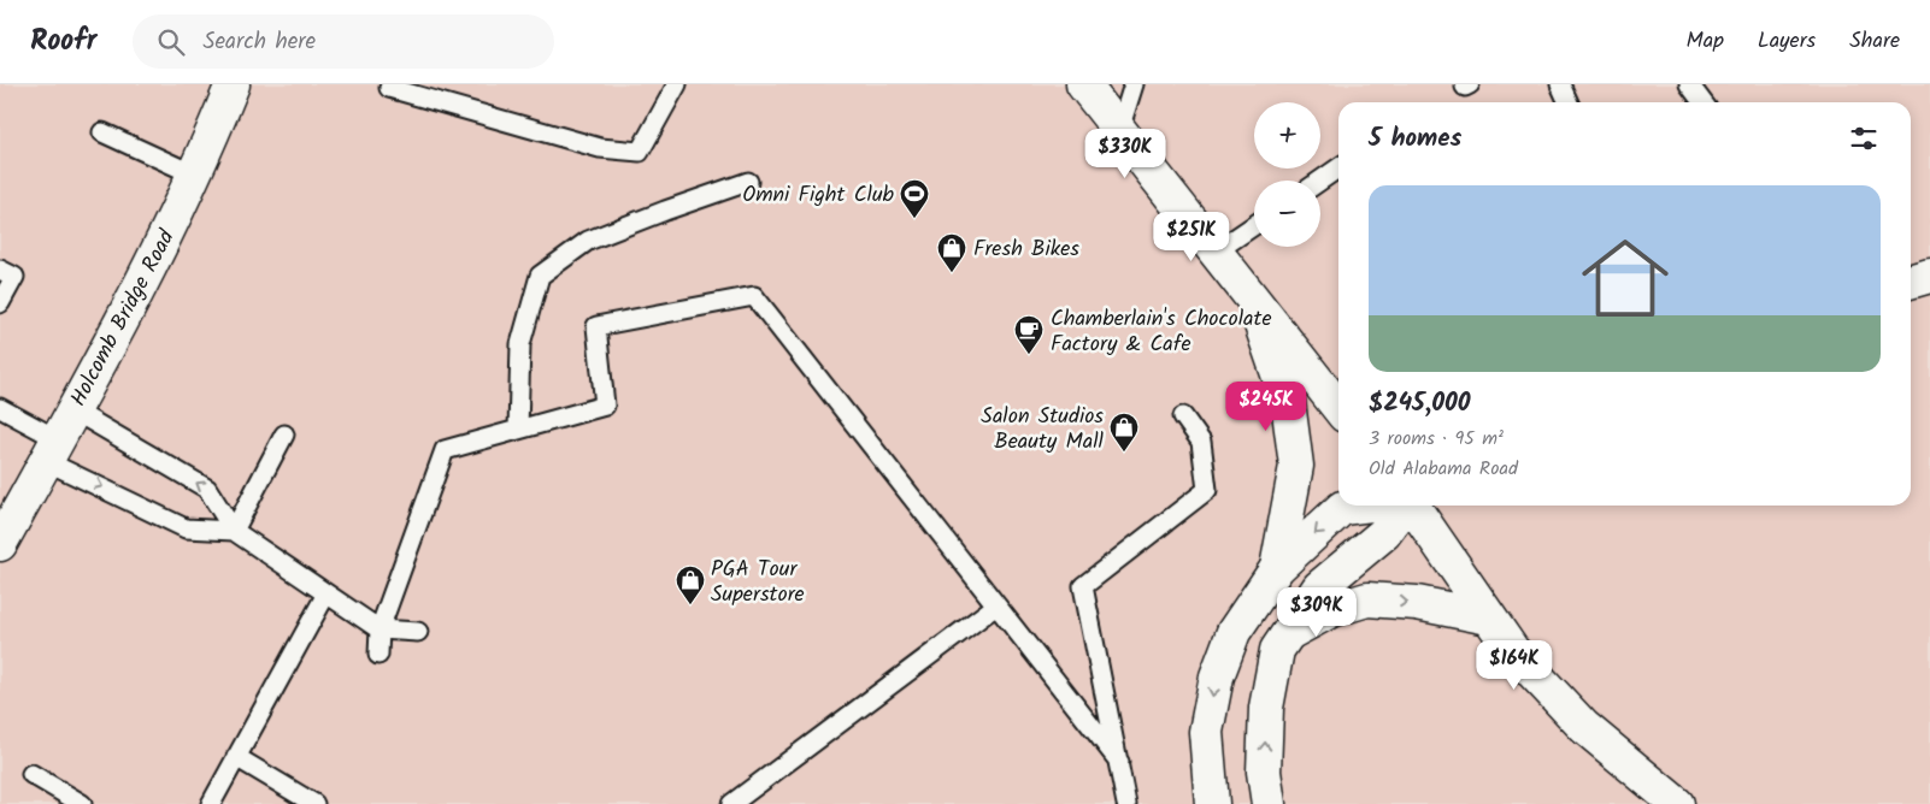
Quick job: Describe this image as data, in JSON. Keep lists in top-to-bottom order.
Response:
{
  "streets": {
    "main road": ["Holcomb Bridge Road"]
  },
  "places": {
    "sports": ["Omni Fight Club"],
    "shop": ["Fresh Bikes", "Salon Studios Beauty Mall", "PGA Tour Superstore"],
    "cafe": ["Chamberlain's Chocolate Factory & Cafe"]
  },
  "page": {
    "header": "Roofr",
    "search": "Search here",
    "nav": ["Map", "Layers", "Share"],
    "map_buttons": ["+", "−"],
    "heading": "5 homes",
    "price": [
      "$330K",
      "$251K",
      "$245K",
      "$309K",
      "$164K"
    ],
    "list": [
      {
        "name": "$245,000",
        "note": "3 rooms · 95 m² · Old Alabama Road"
      }
    ]
  }
}
